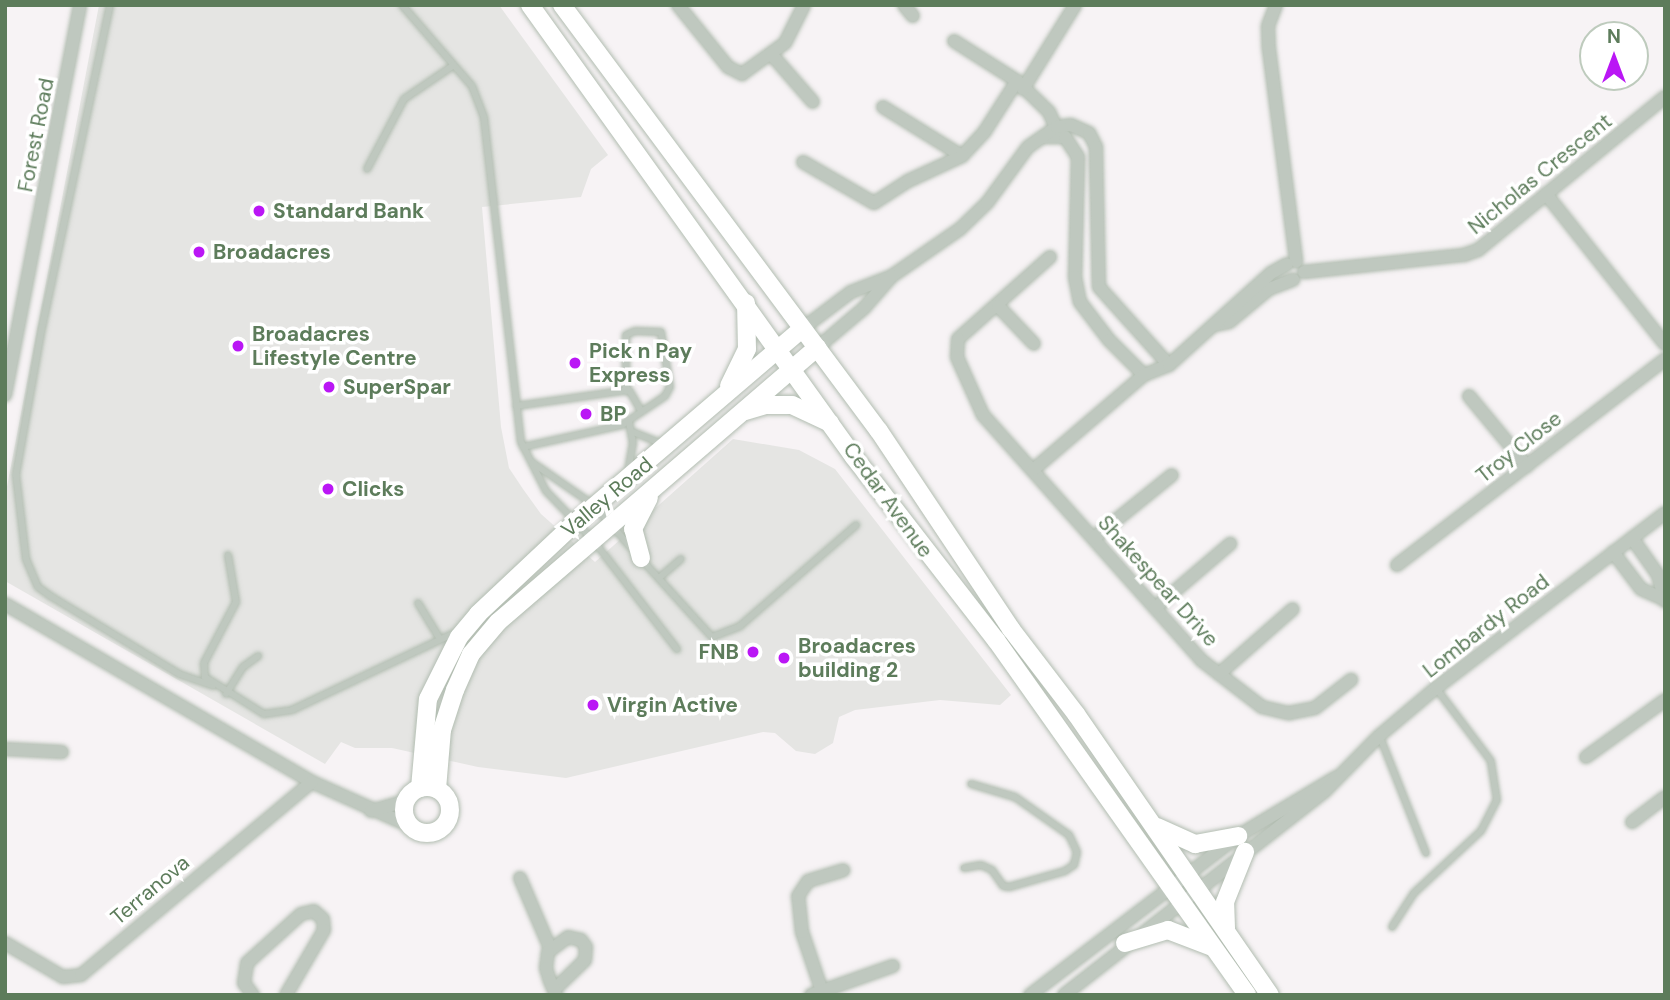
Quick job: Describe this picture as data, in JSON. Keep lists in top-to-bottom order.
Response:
{
  "streets": {
    "main road": ["Valley Road", "Cedar Avenue"],
    "street": [
      "Forest Road",
      "Nicholas Crescent",
      "Troy Close",
      "Shakespear Drive",
      "Lombardy Road",
      "Terranova"
    ]
  },
  "crossings": [
    ["Valley Road", "Cedar Avenue"],
    ["Cedar Avenue", "Lombardy Road"]
  ],
  "places": [
    "Standard Bank",
    "Broadacres",
    "Broadacres Lifestyle Centre",
    "Pick n Pay Express",
    "SuperSpar",
    "BP",
    "Clicks",
    "FNB",
    "Broadacres building 2",
    "Virgin Active"
  ],
  "north": "top"
}
